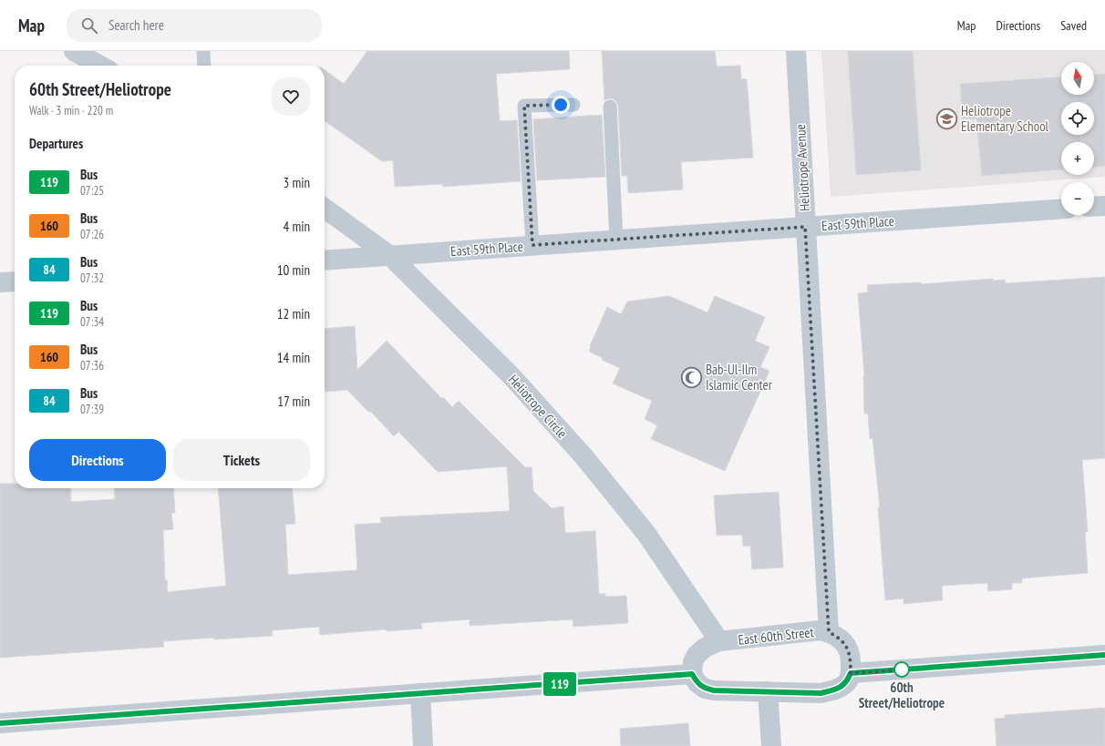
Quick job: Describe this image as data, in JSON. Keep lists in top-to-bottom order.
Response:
{
  "streets": {
    "street": [
      "Heliotrope Avenue",
      "East 59th Place",
      "Heliotrope Circle",
      "East 60th Street"
    ]
  },
  "crossings": [
    ["Heliotrope Avenue", "East 59th Place"],
    ["Heliotrope Avenue", "East 60th Street"],
    ["East 59th Place", "Heliotrope Circle"],
    ["Heliotrope Circle", "East 60th Street"]
  ],
  "places": {
    "school or university": ["Heliotrope Elementary School"],
    "mosque": ["Bab-Ul-Ilm Islamic Center"],
    "other": ["60th Street/Heliotrope"]
  },
  "lines": ["bus line 119"],
  "north": "top",
  "page": {
    "header": "Map",
    "search": "Search here",
    "nav": ["Map", "Directions", "Saved"],
    "on_map": "119",
    "map_buttons": ["+", "−"],
    "heading": [
      ["60th Street/Heliotrope", "Walk · 3 min · 220 m"],
      "Departures"
    ],
    "list": [
      {
        "mark": "119",
        "name": "Bus",
        "note": "07:25",
        "value": "3 min"
      },
      {
        "mark": "160",
        "name": "Bus",
        "note": "07:26",
        "value": "4 min"
      },
      {
        "mark": "84",
        "name": "Bus",
        "note": "07:32",
        "value": "10 min"
      },
      {
        "mark": "119",
        "name": "Bus",
        "note": "07:34",
        "value": "12 min"
      },
      {
        "mark": "160",
        "name": "Bus",
        "note": "07:36",
        "value": "14 min"
      },
      {
        "mark": "84",
        "name": "Bus",
        "note": "07:39",
        "value": "17 min"
      }
    ],
    "buttons": ["Directions", "Tickets"]
  }
}
